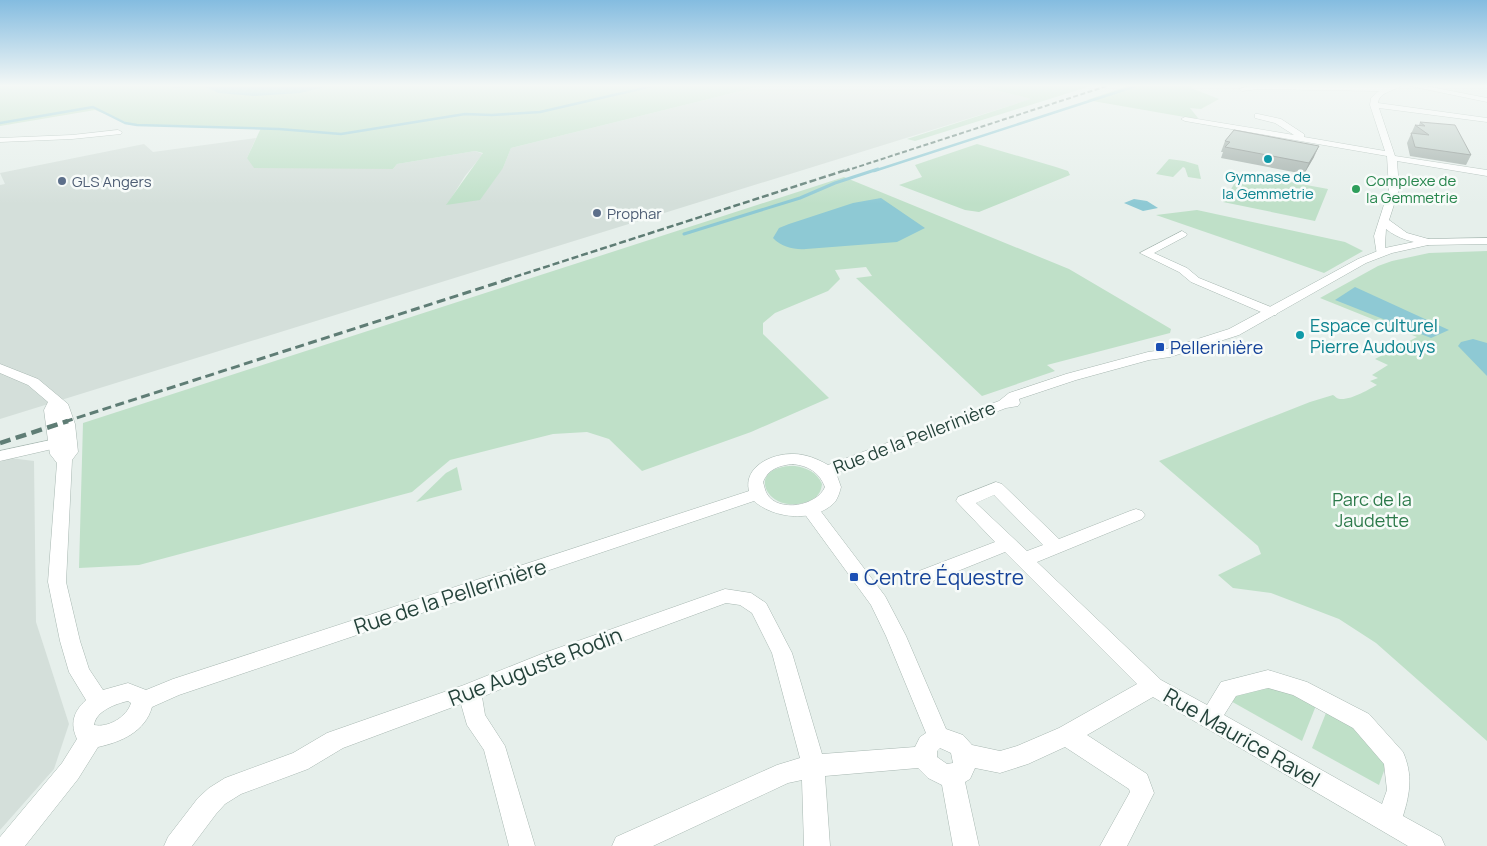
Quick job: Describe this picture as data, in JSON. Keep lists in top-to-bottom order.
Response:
{
  "streets": {
    "street": ["Rue de la Pellerinière", "Rue Auguste Rodin", "Rue Maurice Ravel"]
  },
  "parks": ["Parc de la Jaudette"],
  "places": {
    "other": [
      "Gymnase de la Gemmetrie",
      "GLS Angers",
      "Complexe de la Gemmetrie",
      "Prophar",
      "Espace culturel Pierre Audouys"
    ],
    "transit": ["Pellerinière", "Centre Équestre"]
  }
}
